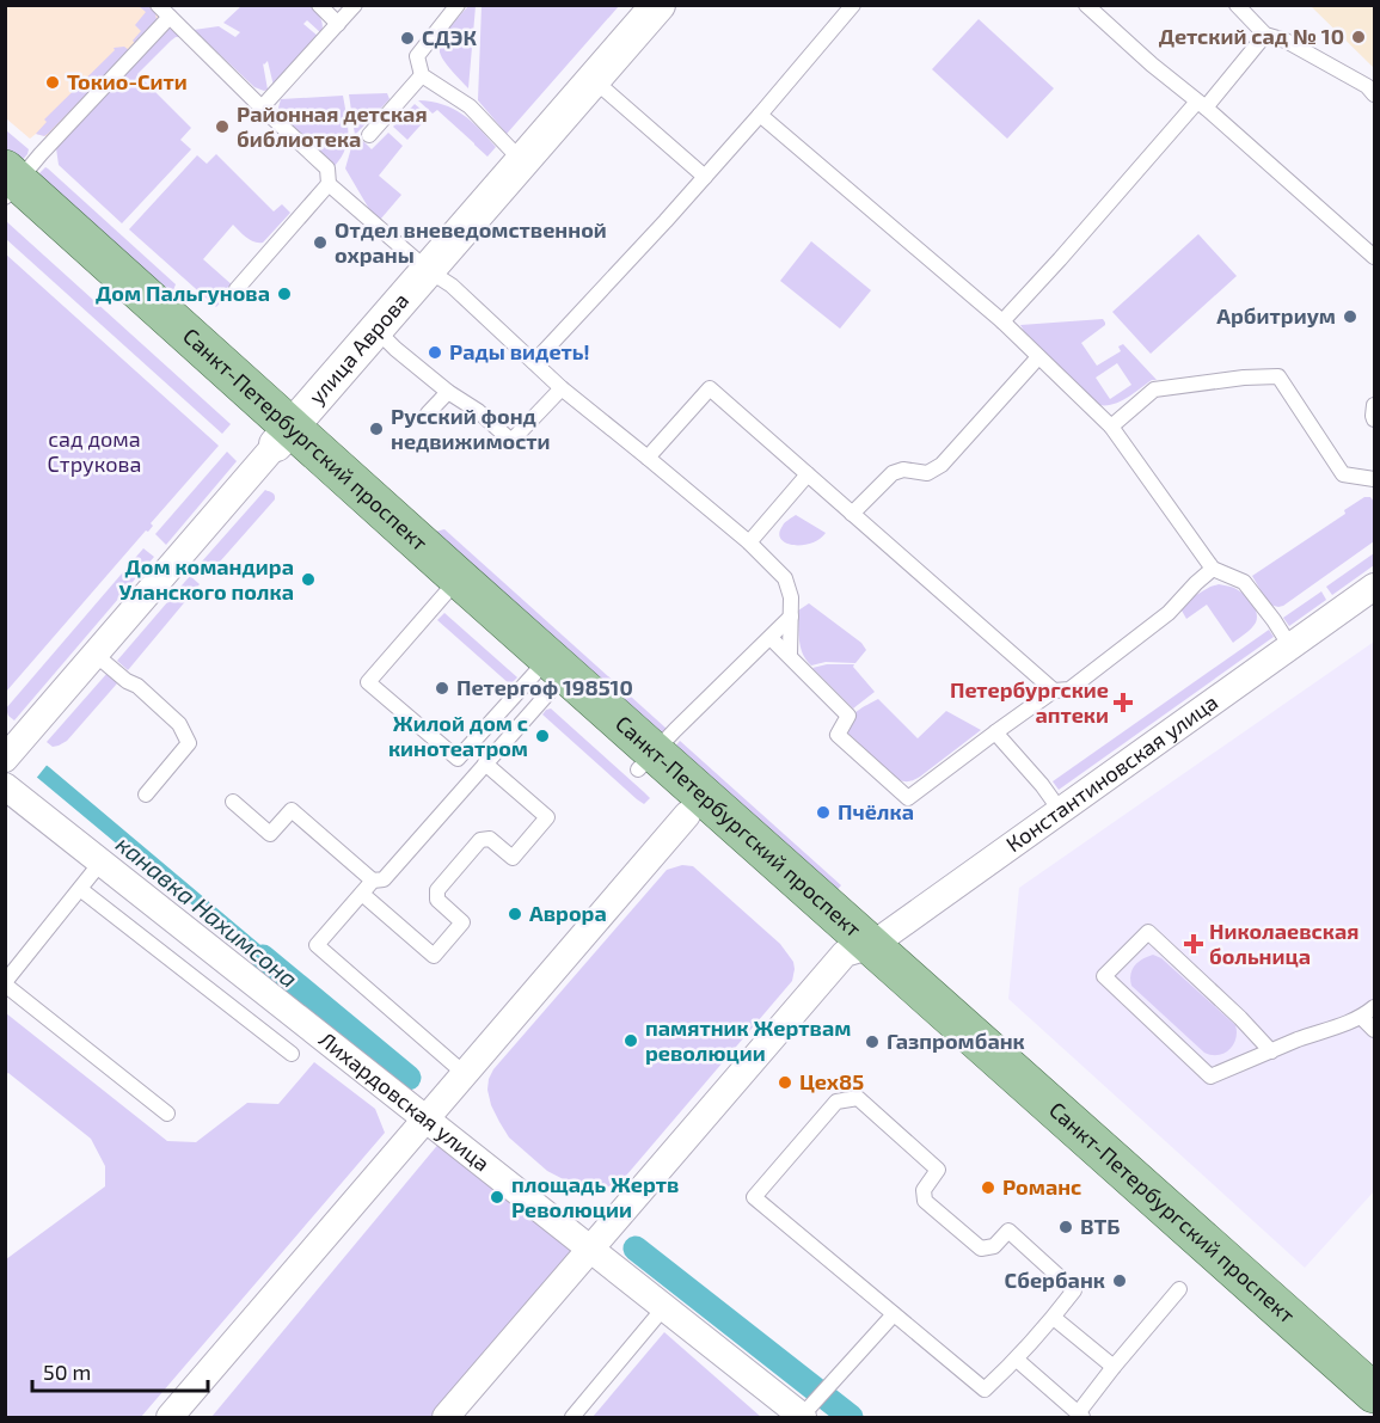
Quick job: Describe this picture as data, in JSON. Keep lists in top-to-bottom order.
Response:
{
  "streets": {
    "main road": ["Санкт-Петербургский проспект"],
    "street": ["улица Аврова", "Константиновская улица", "Лихардовская улица"]
  },
  "crossings": [
    ["улица Аврова", "Санкт-Петербургский проспект"],
    ["Санкт-Петербургский проспект", "Константиновская улица"]
  ],
  "water": ["канавка Нахимсона"],
  "parks": ["сад дома Струкова"],
  "places": {
    "other": [
      "Детский сад № 10",
      "СДЭК",
      "Токио-Сити",
      "Районная детская библиотека",
      "Отдел вневедомственной охраны",
      "Дом Пальгунова",
      "Арбитриум",
      "Рады видеть!",
      "Русский фонд недвижимости",
      "Дом командира Уланского полка",
      "Петергоф 198510",
      "Жилой дом с кинотеатром",
      "Пчёлка",
      "Аврора",
      "памятник Жертвам революции",
      "Газпромбанк",
      "Цех85",
      "Романс",
      "площадь Жертв Революции",
      "ВТБ",
      "Сбербанк"
    ],
    "health": ["Петербургские аптеки", "Николаевская больница"]
  },
  "scale_bar": "50 m"
}
